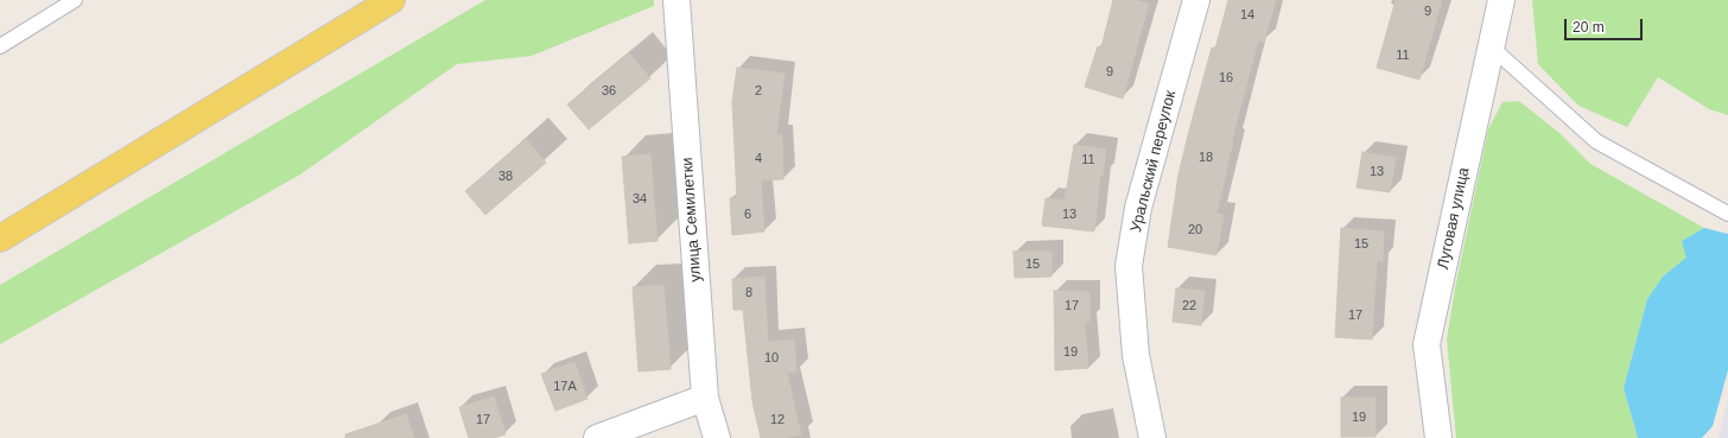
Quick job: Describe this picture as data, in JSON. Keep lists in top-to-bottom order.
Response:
{
  "streets": {
    "street": ["Уральский переулок", "Луговая улица", "улица Семилетки"]
  },
  "house_numbers": [
    "9",
    "14",
    "11",
    "9",
    "16",
    "36",
    "2",
    "18",
    "4",
    "11",
    "13",
    "38",
    "34",
    "6",
    "13",
    "20",
    "15",
    "15",
    "8",
    "17",
    "22",
    "17",
    "19",
    "10",
    "17А",
    "19",
    "17",
    "12"
  ],
  "scale_bar": "20 m"
}
